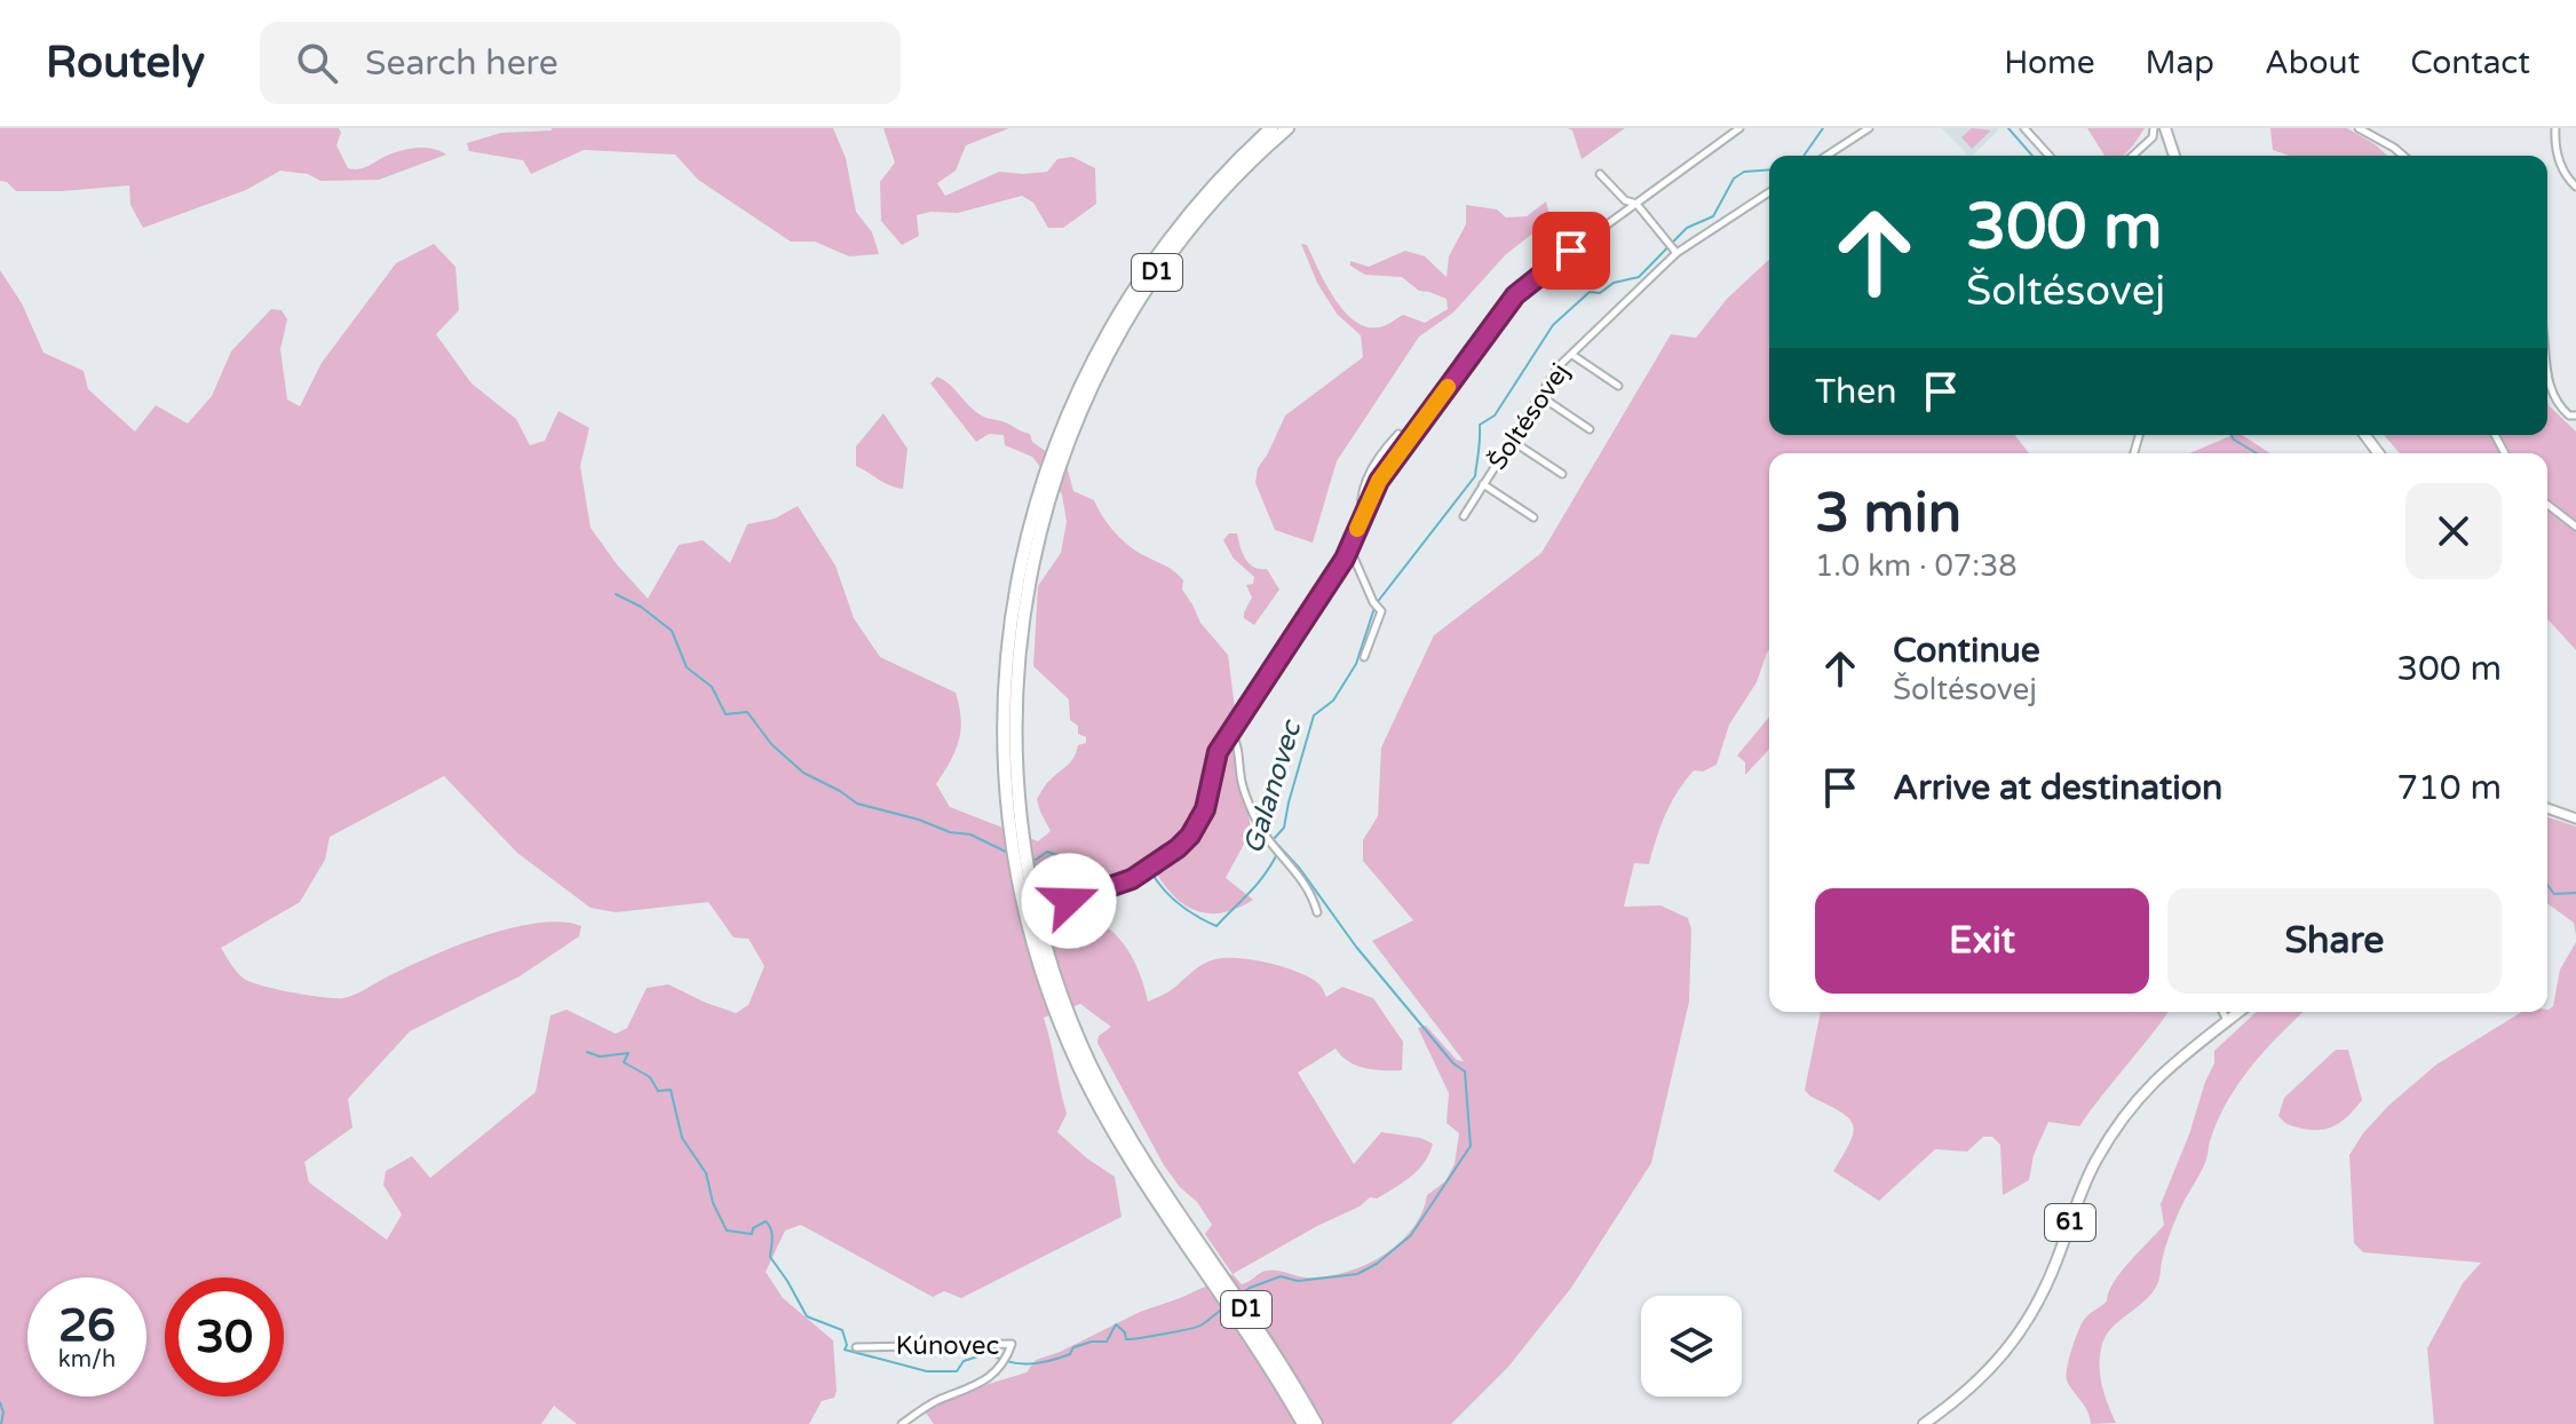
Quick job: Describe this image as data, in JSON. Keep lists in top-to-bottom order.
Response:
{
  "streets": {
    "highway": ["D1"],
    "main road": ["61"],
    "street": ["Šoltésovej", "Kúnovec"]
  },
  "water": ["Galanovec"],
  "page": {
    "header": "Routely",
    "search": "Search here",
    "nav": [
      "Home",
      "Map",
      "About",
      "Contact"
    ],
    "turn": ["300 m", "Šoltésovej"],
    "then": "Then",
    "heading": ["3 min", "1.0 km · 07:38"],
    "list": [
      {
        "name": "Continue",
        "note": "Šoltésovej",
        "value": "300 m"
      },
      {
        "name": "Arrive at destination",
        "value": "710 m"
      }
    ],
    "buttons": ["Exit", "Share"],
    "speed": "26 km/h",
    "limit": "30"
  }
}
